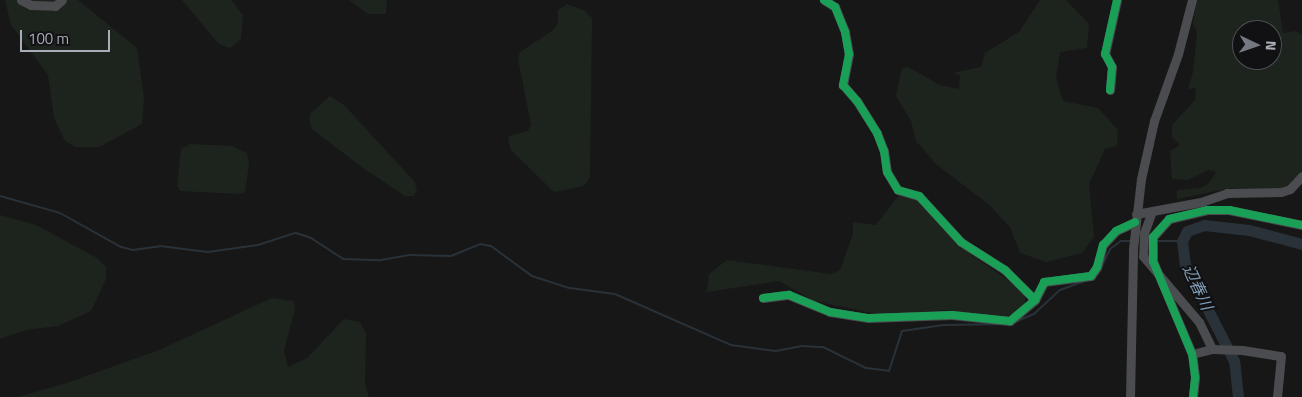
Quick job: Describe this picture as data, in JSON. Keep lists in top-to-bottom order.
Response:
{
  "water": ["辺春川"],
  "scale_bar": "100 m",
  "north": "right"
}
